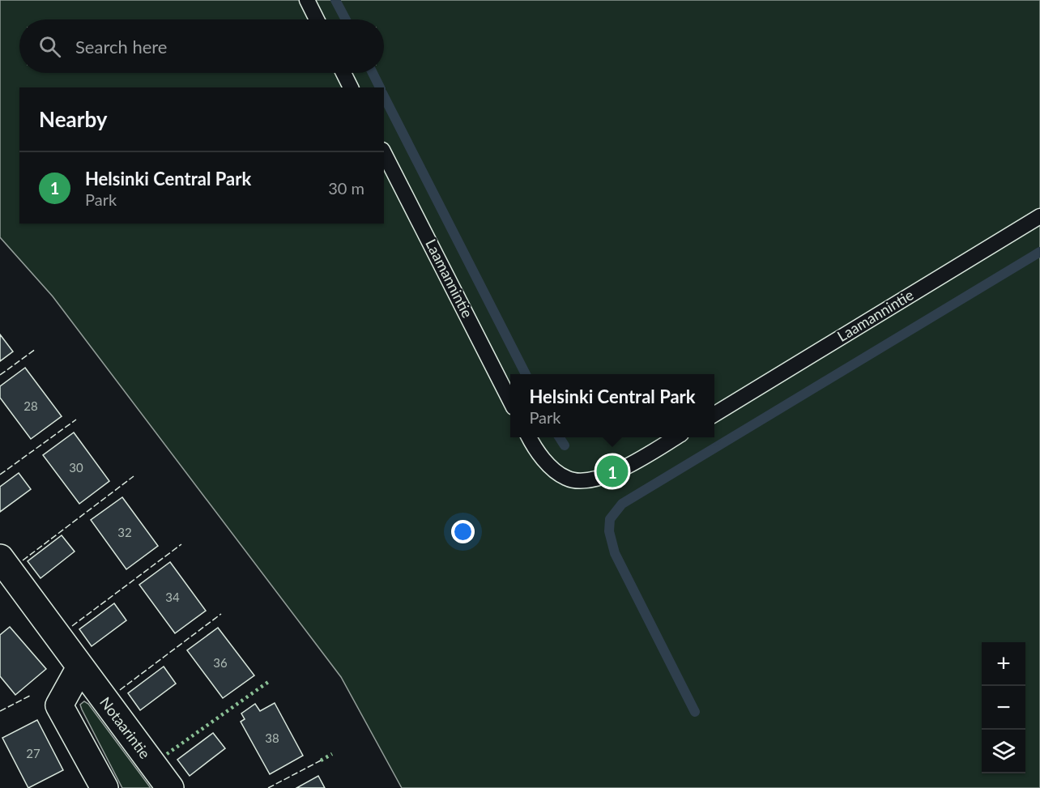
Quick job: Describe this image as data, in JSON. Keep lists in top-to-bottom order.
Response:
{
  "streets": {
    "street": ["Notaarintie"],
    "lane": ["Laamannintie"]
  },
  "house_numbers": [
    "28",
    "30",
    "32",
    "34",
    "36",
    "38",
    "27"
  ],
  "page": {
    "search": "Search here",
    "heading": "Nearby",
    "list": [
      {
        "mark": "1",
        "name": "Helsinki Central Park",
        "note": "Park",
        "value": "30 m"
      }
    ],
    "popup": ["Helsinki Central Park", "Park"],
    "pins": "1",
    "map_buttons": ["+", "−"]
  }
}
